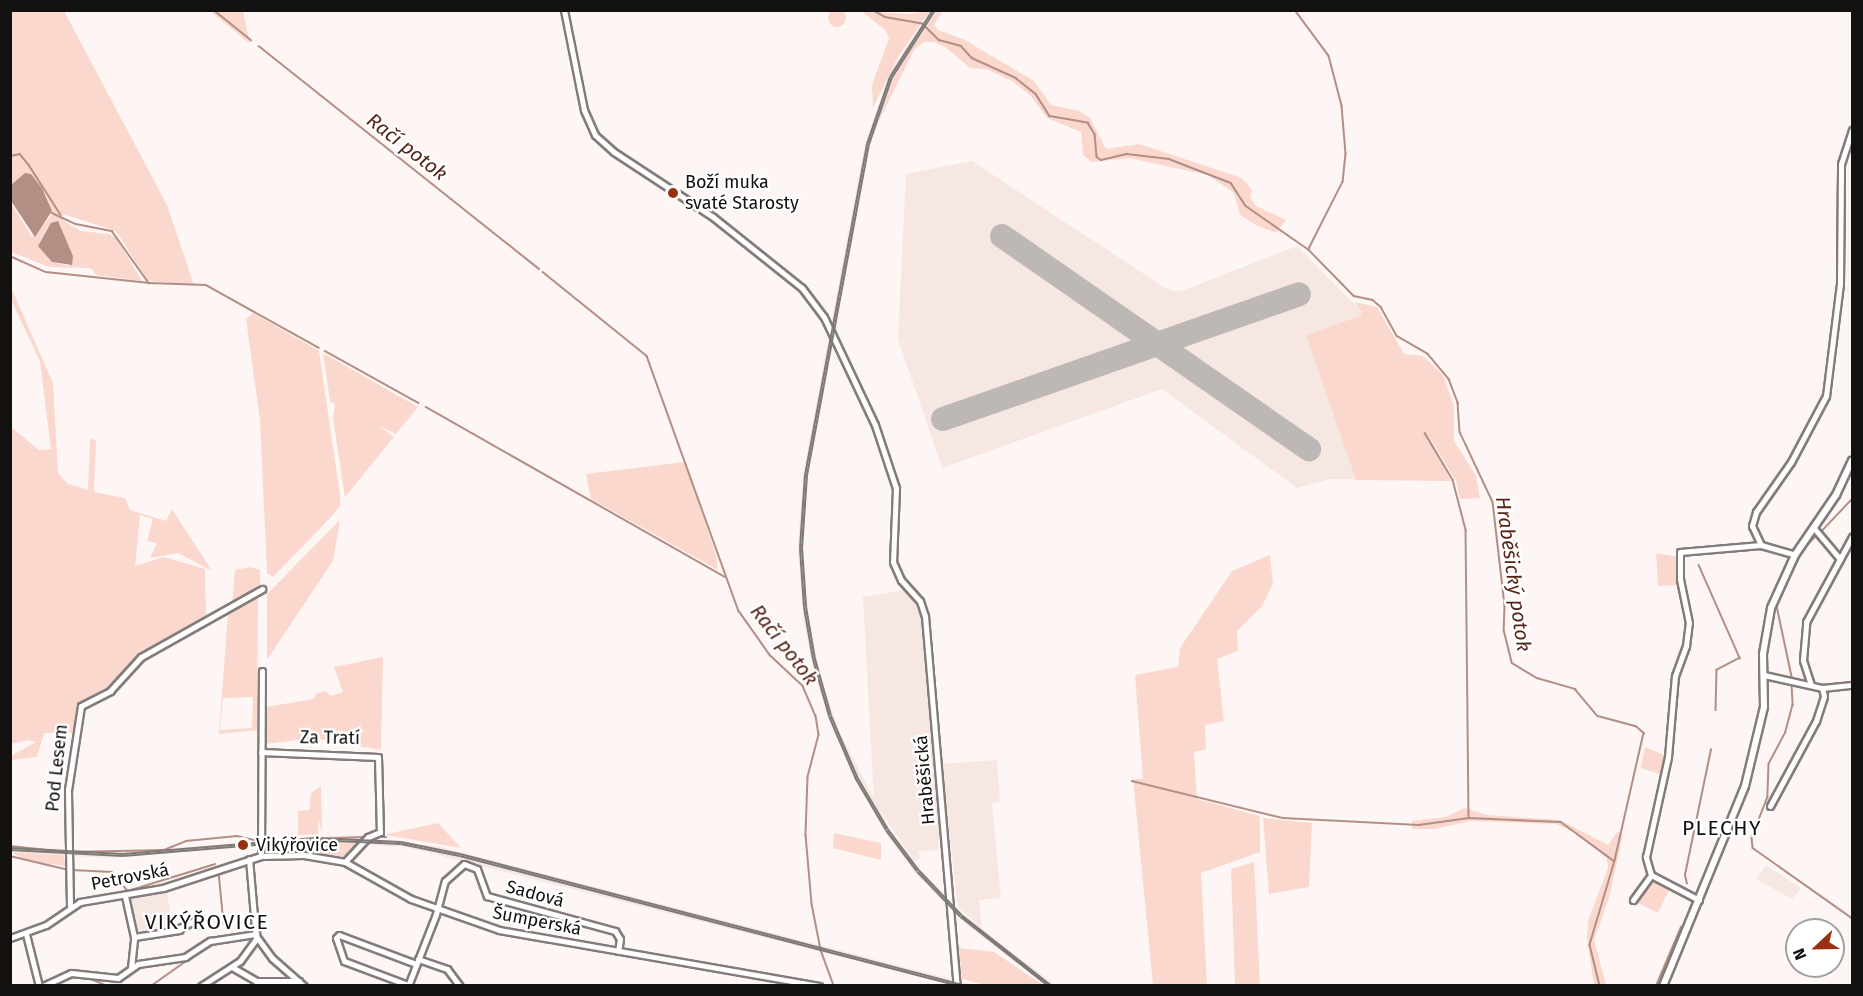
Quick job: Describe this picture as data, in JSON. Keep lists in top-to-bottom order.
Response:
{
  "streets": {
    "street": [
      "Za Tratí",
      "Pod Lesem",
      "Hraběšická",
      "Petrovská",
      "Sadová",
      "Šumperská"
    ]
  },
  "crossings": [
    ["Za Tratí", "Šumperská"],
    ["Pod Lesem", "Petrovská"],
    ["Petrovská", "Šumperská"],
    ["Sadová", "Šumperská"]
  ],
  "districts": ["PLECHY", "VIKÝŘOVICE"],
  "water": ["Račí potok", "Hraběšický potok"],
  "places": ["Boží muka svaté Starosty", "Vikýřovice"],
  "north": "left"
}
